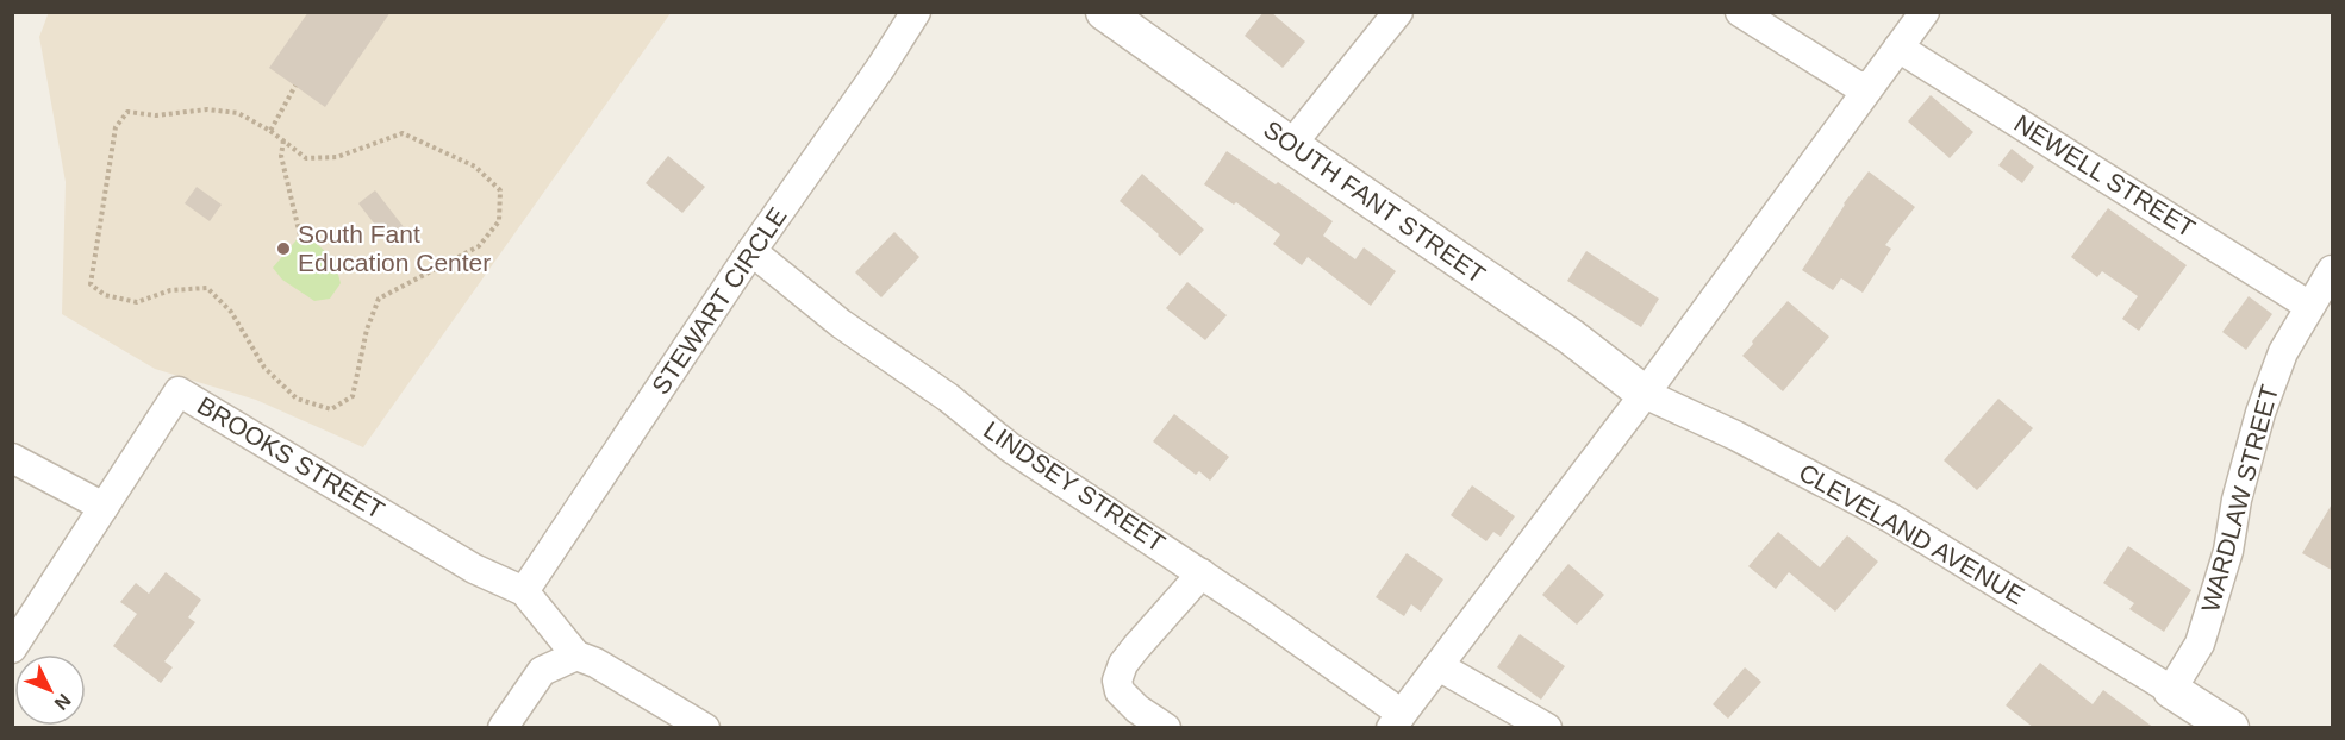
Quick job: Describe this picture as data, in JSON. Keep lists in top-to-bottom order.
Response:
{
  "streets": {
    "street": [
      "NEWELL STREET",
      "SOUTH FANT STREET",
      "STEWART CIRCLE",
      "BROOKS STREET",
      "LINDSEY STREET",
      "WARDLAW STREET",
      "CLEVELAND AVENUE"
    ]
  },
  "crossings": [
    ["NEWELL STREET", "WARDLAW STREET"],
    ["SOUTH FANT STREET", "CLEVELAND AVENUE"],
    ["STEWART CIRCLE", "BROOKS STREET"],
    ["STEWART CIRCLE", "LINDSEY STREET"],
    ["WARDLAW STREET", "CLEVELAND AVENUE"]
  ],
  "places": ["South Fant Education Center"],
  "north": "bottom right"
}
